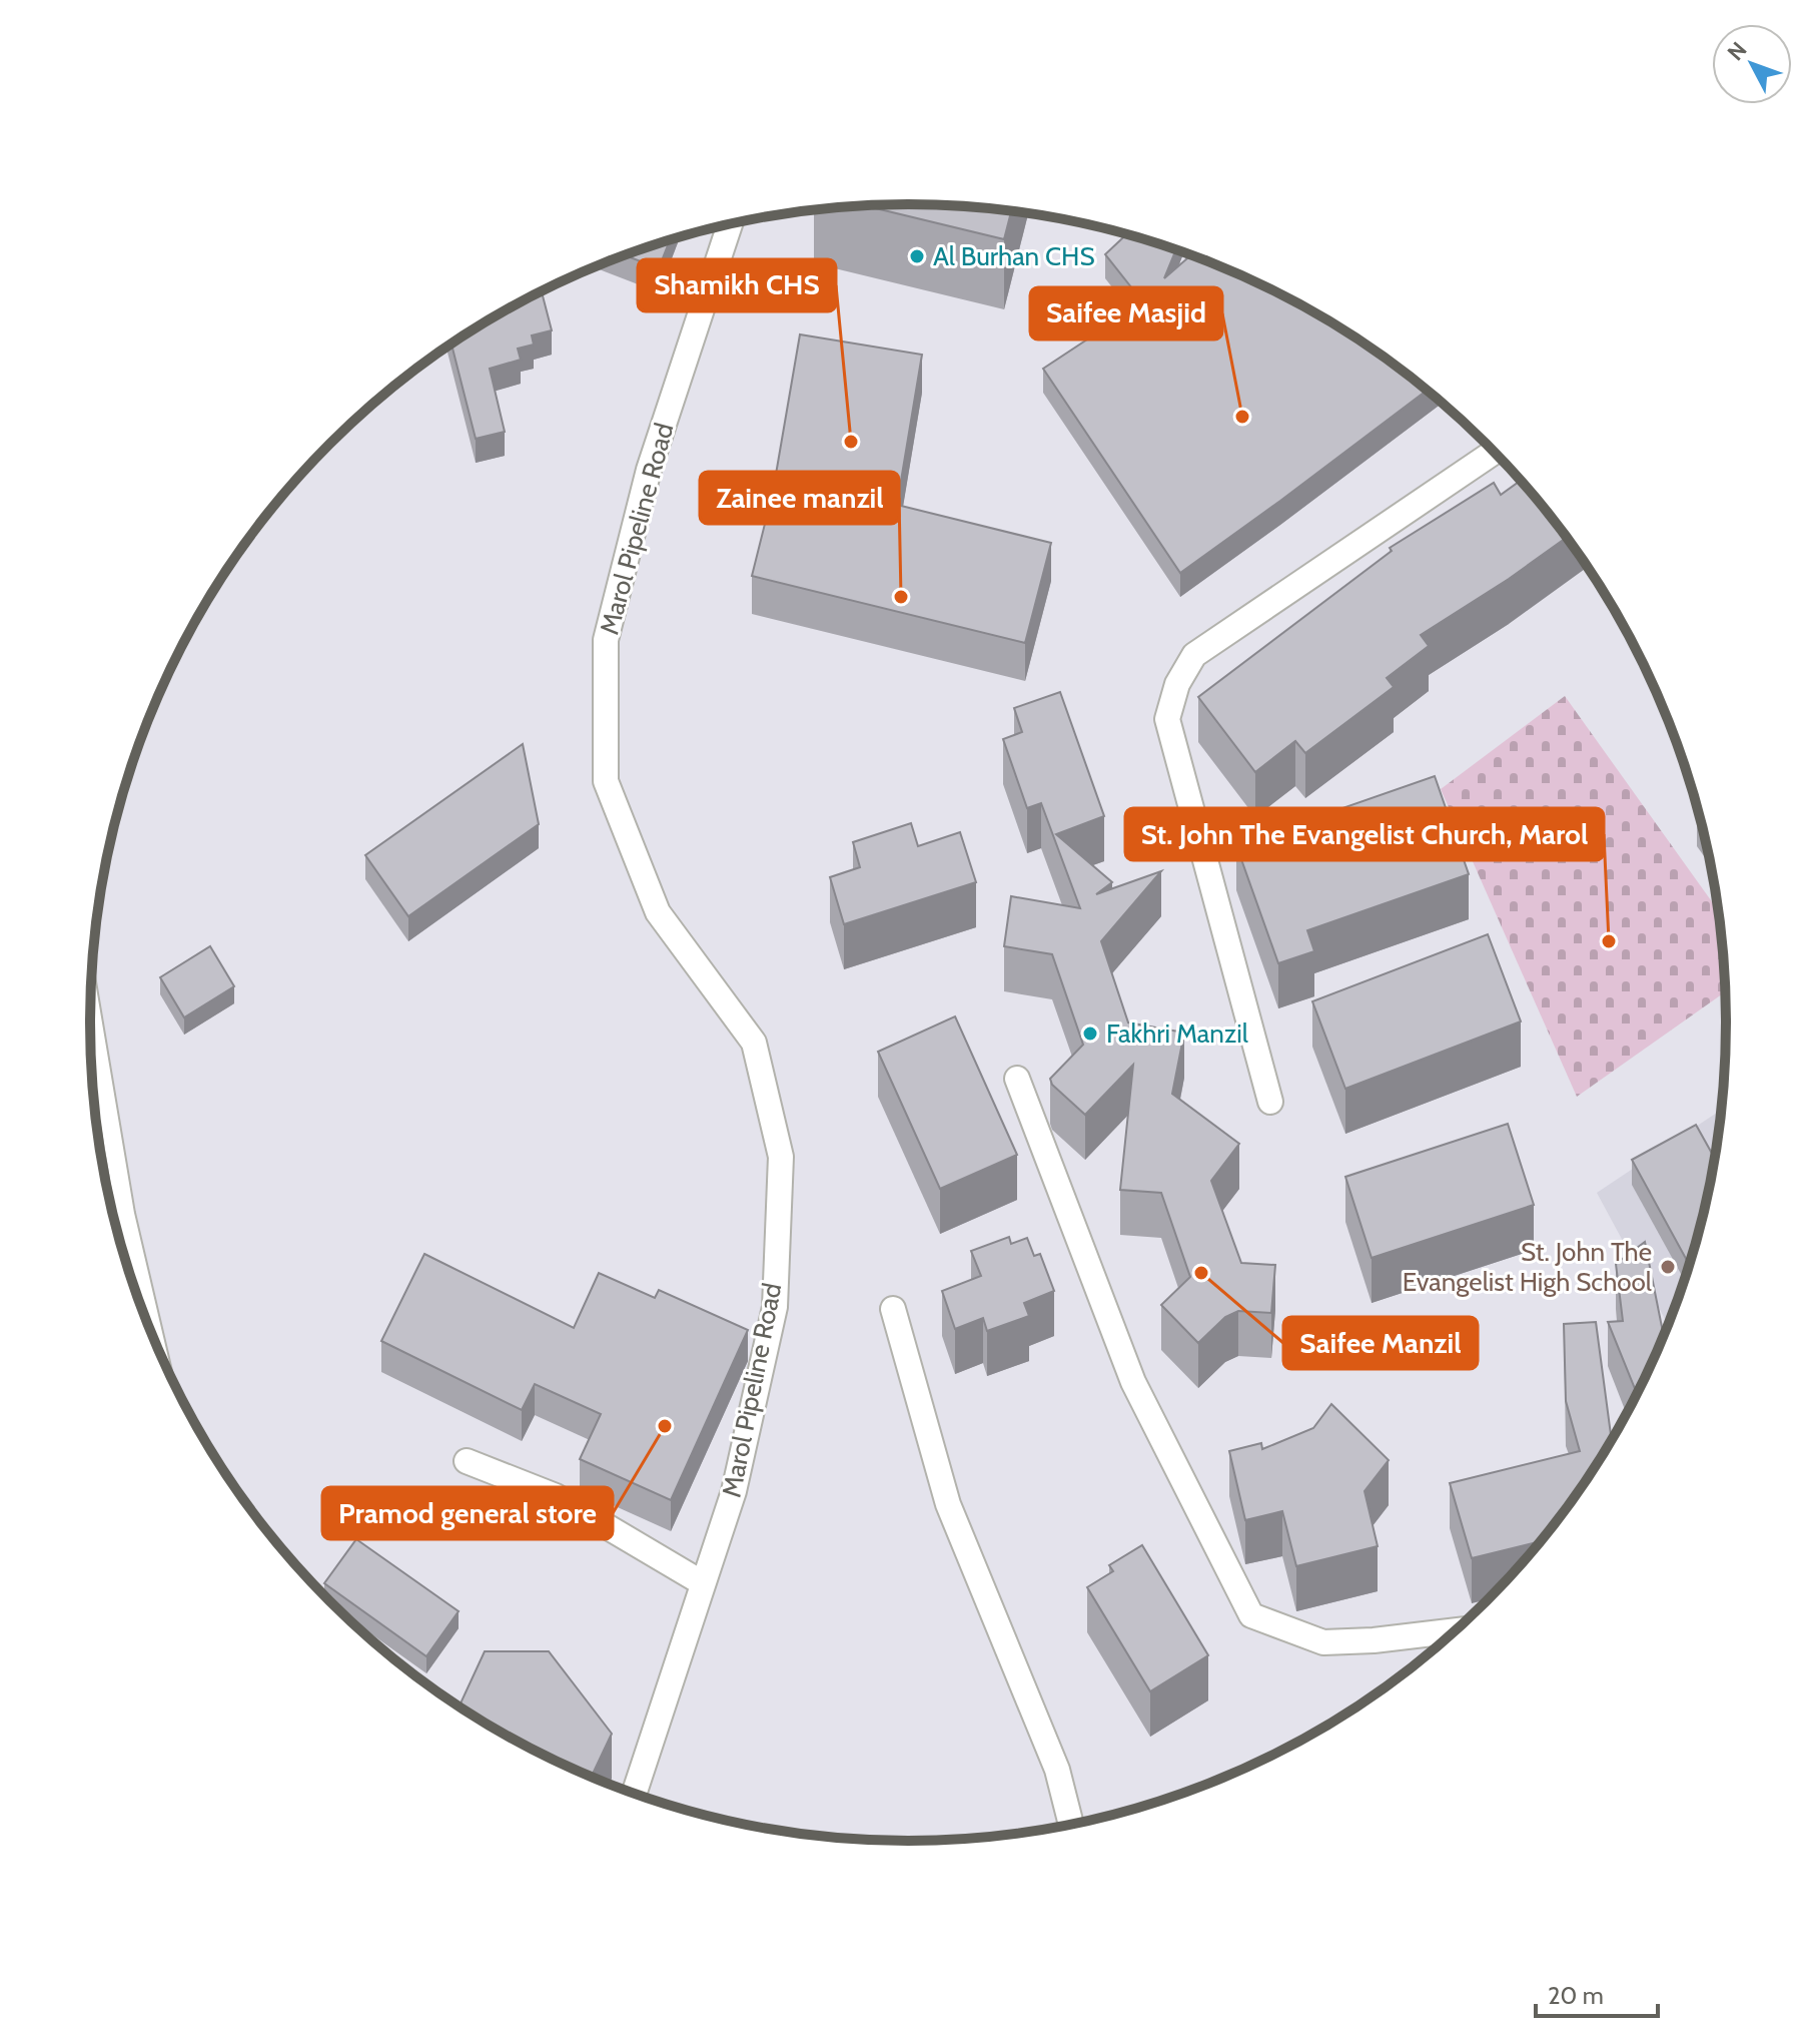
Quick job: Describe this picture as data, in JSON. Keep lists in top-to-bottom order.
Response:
{
  "streets": {
    "street": ["Marol Pipeline Road"]
  },
  "places": [
    "Al Burhan CHS",
    "Saifee Masjid",
    "Shamikh CHS",
    "Zainee manzil",
    "St. John The Evangelist Church, Marol",
    "Fakhri Manzil",
    "St. John The Evangelist High School",
    "Saifee Manzil",
    "Pramod general store"
  ],
  "scale_bar": "20 m",
  "north": "top left"
}
